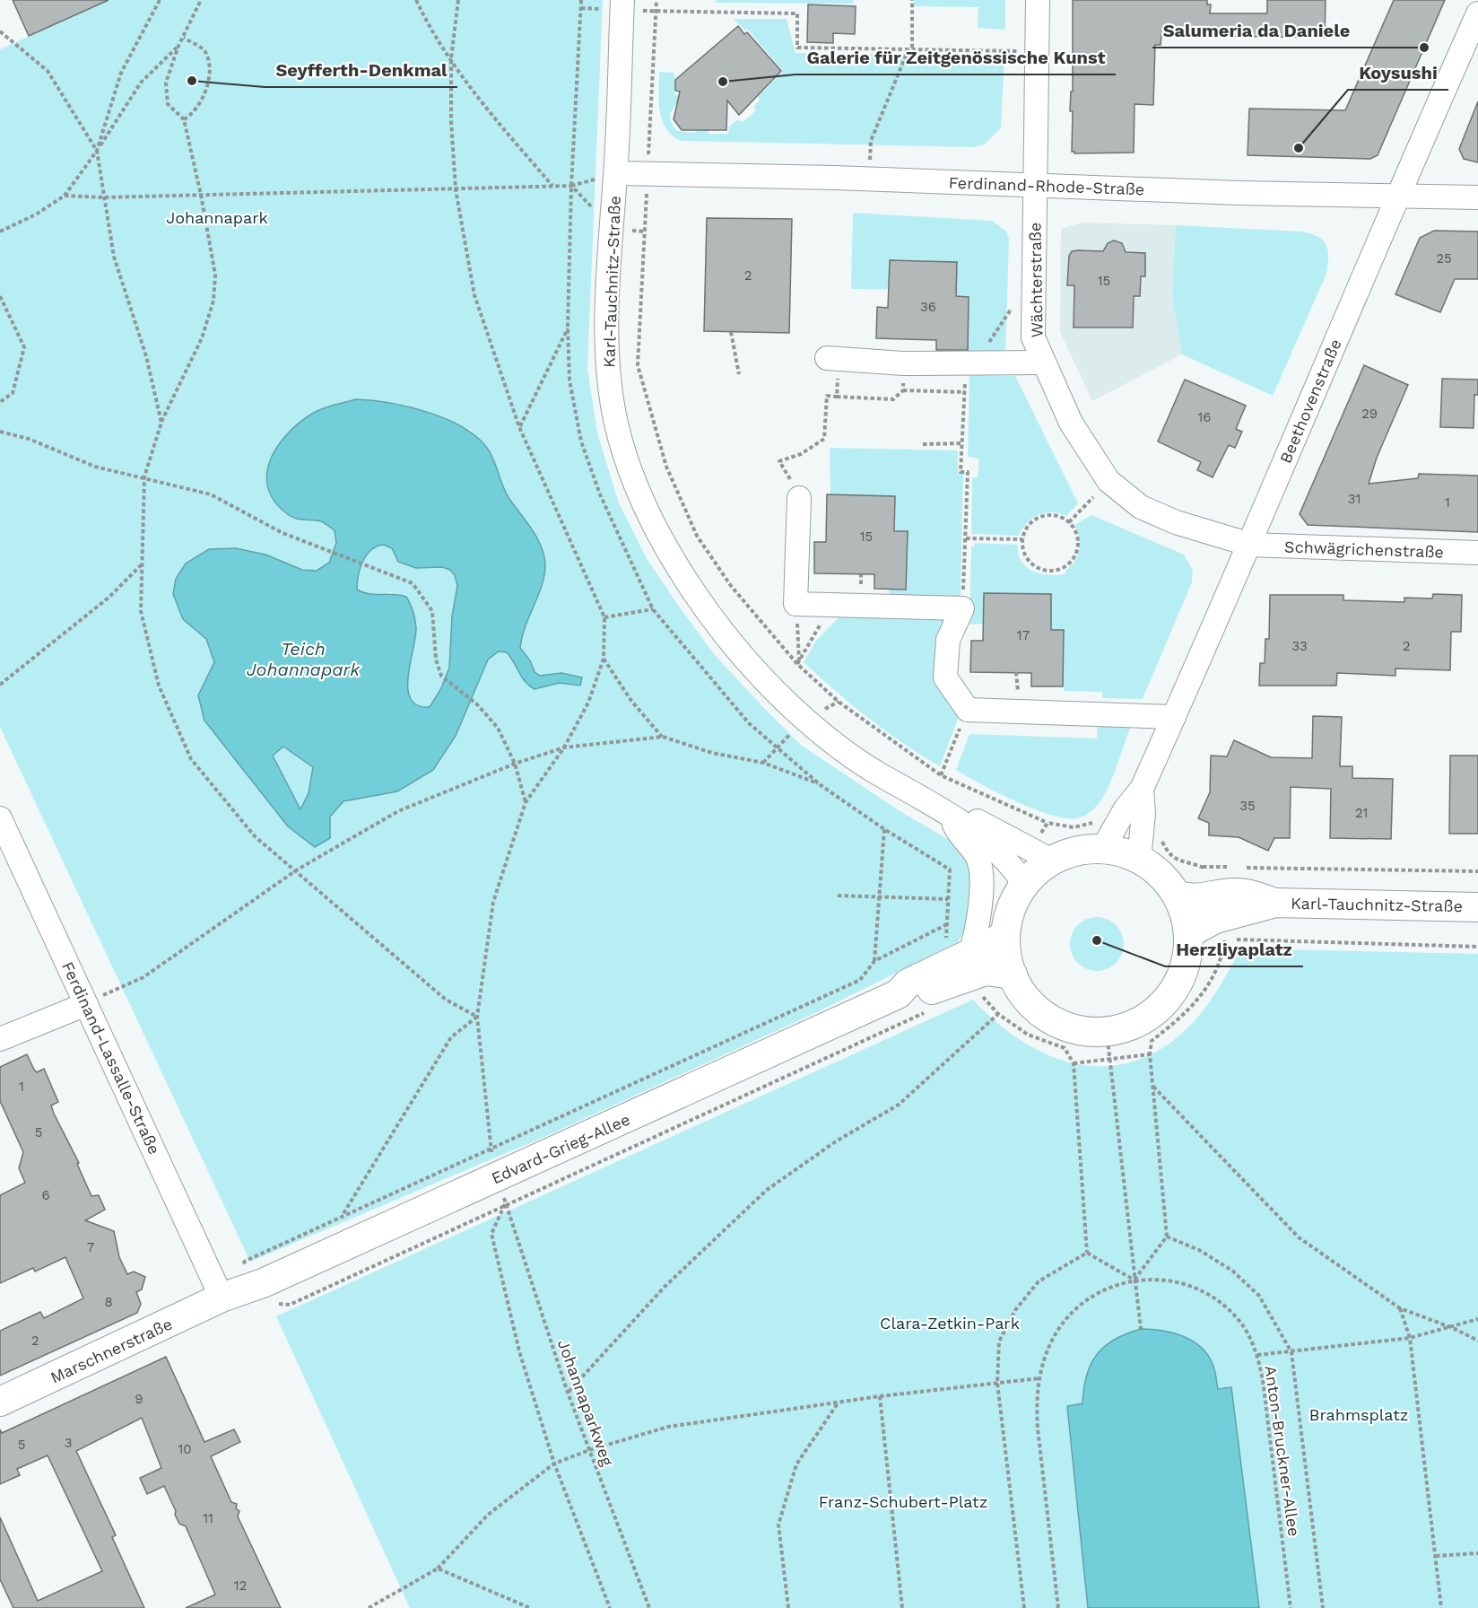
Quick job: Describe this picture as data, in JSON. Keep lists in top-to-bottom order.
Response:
{
  "streets": {
    "main road": ["Karl-Tauchnitz-Straße", "Edvard-Grieg-Allee", "Marschnerstraße"],
    "street": [
      "Ferdinand-Rhode-Straße",
      "Wächterstraße",
      "Beethovenstraße",
      "Schwägrichenstraße",
      "Ferdinand-Lassalle-Straße"
    ],
    "path": ["Johannaparkweg", "Anton-Bruckner-Allee"]
  },
  "crossings": [
    ["Ferdinand-Rhode-Straße", "Wächterstraße"],
    ["Ferdinand-Rhode-Straße", "Karl-Tauchnitz-Straße"],
    ["Ferdinand-Rhode-Straße", "Beethovenstraße"],
    ["Wächterstraße", "Beethovenstraße"],
    ["Wächterstraße", "Schwägrichenstraße"],
    ["Karl-Tauchnitz-Straße", "Beethovenstraße"],
    ["Karl-Tauchnitz-Straße", "Edvard-Grieg-Allee"],
    ["Beethovenstraße", "Schwägrichenstraße"],
    ["Beethovenstraße", "Edvard-Grieg-Allee"],
    ["Ferdinand-Lassalle-Straße", "Edvard-Grieg-Allee"],
    ["Ferdinand-Lassalle-Straße", "Marschnerstraße"],
    ["Edvard-Grieg-Allee", "Marschnerstraße"],
    ["Edvard-Grieg-Allee", "Johannaparkweg"]
  ],
  "water": ["Teich Johannapark"],
  "parks": [
    "Johannapark",
    "Clara-Zetkin-Park",
    "Brahmsplatz",
    "Franz-Schubert-Platz"
  ],
  "places": [
    "Salumeria da Daniele",
    "Seyfferth-Denkmal",
    "Galerie für Zeitgenössische Kunst",
    "Koysushi",
    "Herzliyaplatz"
  ],
  "house_numbers": [
    "25",
    "2",
    "15",
    "36",
    "29",
    "16",
    "31",
    "1",
    "15",
    "17",
    "33",
    "2",
    "35",
    "21",
    "1",
    "5",
    "6",
    "7",
    "8",
    "2",
    "9",
    "3",
    "5",
    "10",
    "11",
    "12"
  ]
}
